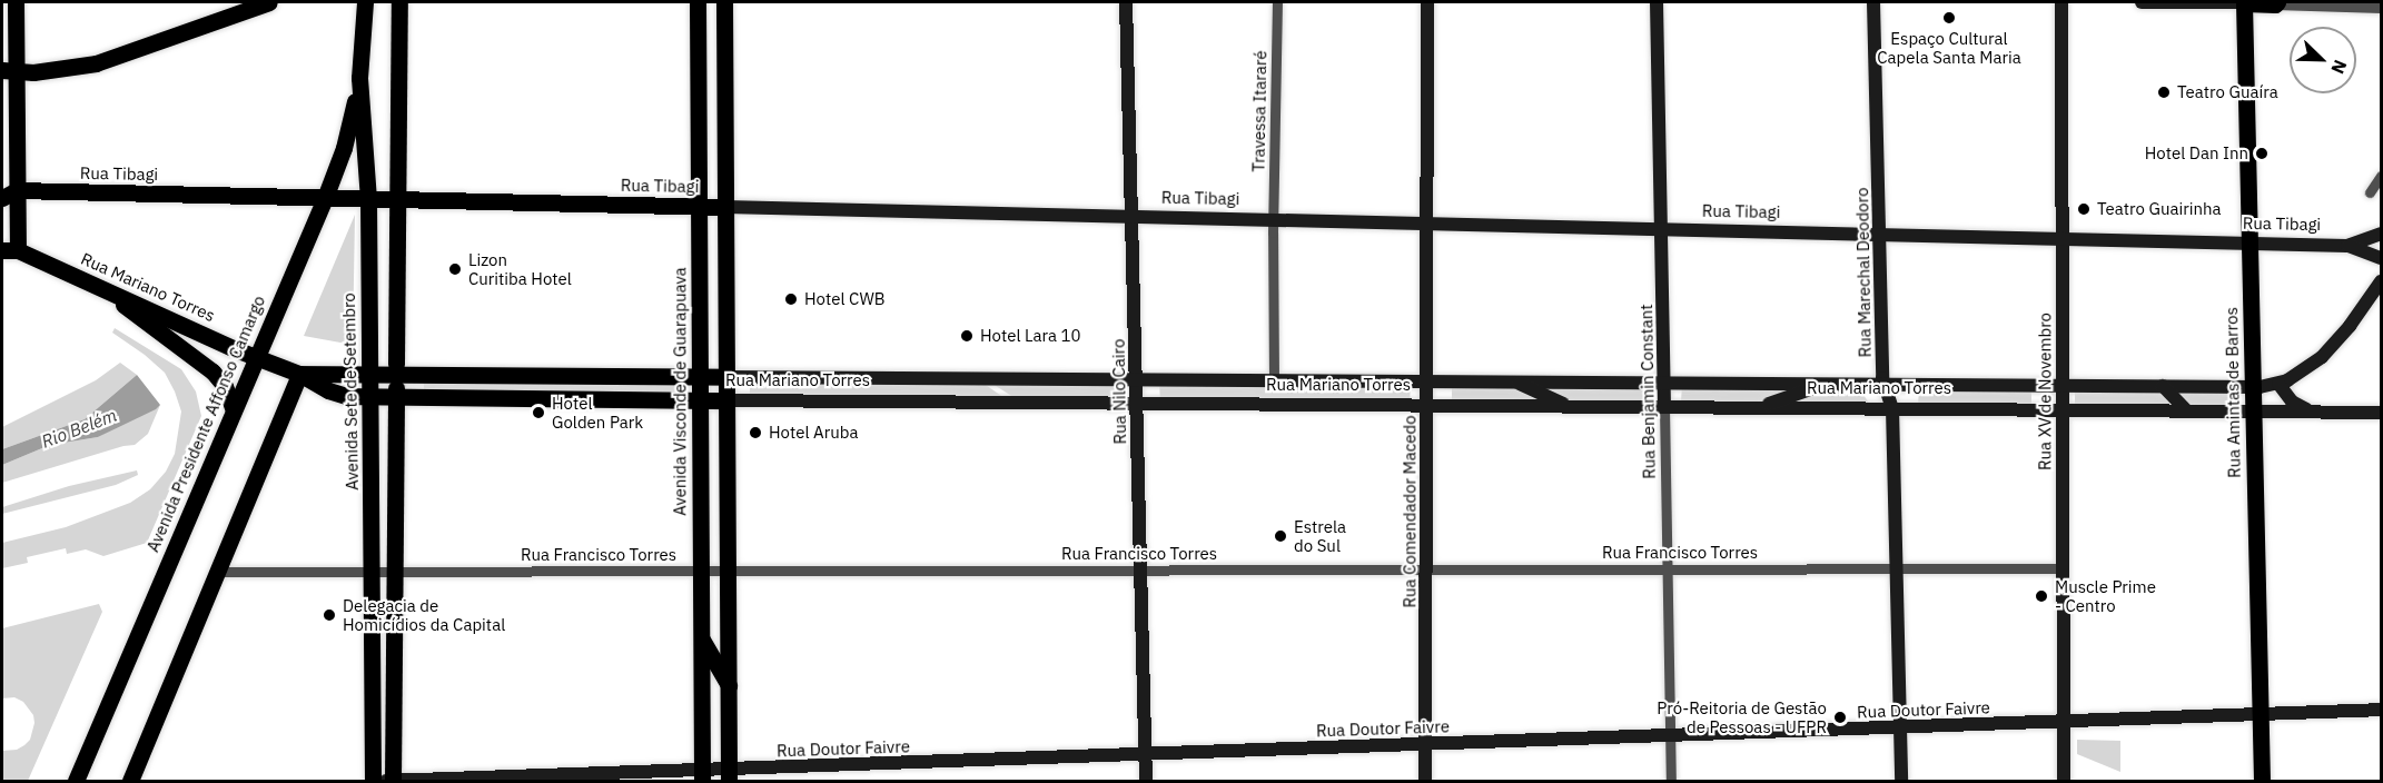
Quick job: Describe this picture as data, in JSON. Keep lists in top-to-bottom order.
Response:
{
  "streets": {
    "main road": [
      "Rua Tibagi",
      "Rua Marechal Deodoro",
      "Rua Mariano Torres",
      "Avenida Sete de Setembro",
      "Avenida Visconde de Guarapuava",
      "Rua Nilo Cairo",
      "Rua Benjamin Constant",
      "Rua XV de Novembro",
      "Rua Amintas de Barros",
      "Avenida Presidente Affonso Camargo",
      "Rua Comendador Macedo",
      "Rua Doutor Faivre"
    ],
    "street": ["Travessa Itararé", "Rua Francisco Torres"]
  },
  "crossings": [
    ["Travessa Itararé", "Rua Tibagi"],
    ["Travessa Itararé", "Rua Mariano Torres"],
    ["Rua Tibagi", "Rua Marechal Deodoro"],
    ["Rua Tibagi", "Avenida Sete de Setembro"],
    ["Rua Tibagi", "Avenida Visconde de Guarapuava"],
    ["Rua Tibagi", "Rua Nilo Cairo"],
    ["Rua Tibagi", "Rua Benjamin Constant"],
    ["Rua Tibagi", "Rua XV de Novembro"],
    ["Rua Tibagi", "Rua Amintas de Barros"],
    ["Rua Tibagi", "Avenida Presidente Affonso Camargo"],
    ["Rua Tibagi", "Rua Comendador Macedo"],
    ["Rua Marechal Deodoro", "Rua Mariano Torres"],
    ["Rua Marechal Deodoro", "Rua Francisco Torres"],
    ["Rua Marechal Deodoro", "Rua Doutor Faivre"],
    ["Rua Mariano Torres", "Avenida Sete de Setembro"],
    ["Rua Mariano Torres", "Avenida Visconde de Guarapuava"],
    ["Rua Mariano Torres", "Rua Nilo Cairo"],
    ["Rua Mariano Torres", "Rua Benjamin Constant"],
    ["Rua Mariano Torres", "Rua XV de Novembro"],
    ["Rua Mariano Torres", "Rua Amintas de Barros"],
    ["Rua Mariano Torres", "Avenida Presidente Affonso Camargo"],
    ["Rua Mariano Torres", "Rua Comendador Macedo"],
    ["Avenida Sete de Setembro", "Avenida Presidente Affonso Camargo"],
    ["Avenida Sete de Setembro", "Rua Francisco Torres"],
    ["Avenida Visconde de Guarapuava", "Rua Francisco Torres"],
    ["Avenida Visconde de Guarapuava", "Rua Doutor Faivre"],
    ["Rua Nilo Cairo", "Rua Francisco Torres"],
    ["Rua Nilo Cairo", "Rua Doutor Faivre"],
    ["Rua Benjamin Constant", "Rua Francisco Torres"],
    ["Rua Benjamin Constant", "Rua Doutor Faivre"],
    ["Rua XV de Novembro", "Rua Francisco Torres"],
    ["Rua XV de Novembro", "Rua Doutor Faivre"],
    ["Rua Amintas de Barros", "Rua Doutor Faivre"],
    ["Rua Comendador Macedo", "Rua Francisco Torres"],
    ["Rua Comendador Macedo", "Rua Doutor Faivre"]
  ],
  "water": ["Rio Belém"],
  "places": [
    "Espaço Cultural Capela Santa Maria",
    "Teatro Guaíra",
    "Hotel Dan Inn",
    "Teatro Guairinha",
    "Lizon Curitiba Hotel",
    "Hotel CWB",
    "Hotel Lara 10",
    "Hotel Golden Park",
    "Hotel Aruba",
    "Estrela do Sul",
    "Muscle Prime - Centro",
    "Delegacia de Homicídios da Capital",
    "Pró-Reitoria de Gestão de Pessoas - UFPR"
  ],
  "north": "bottom right"
}
